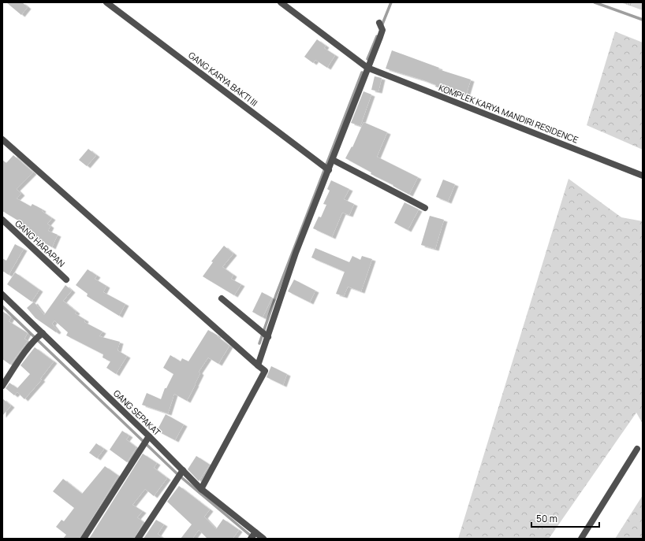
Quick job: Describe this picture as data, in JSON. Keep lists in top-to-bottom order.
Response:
{
  "streets": {
    "street": [
      "GANG KARYA BAKTI III",
      "KOMPLEK KARYA MANDIRI RESIDENCE",
      "GANG HARAPAN",
      "GANG SEPAKAT"
    ]
  },
  "scale_bar": "50 m"
}
